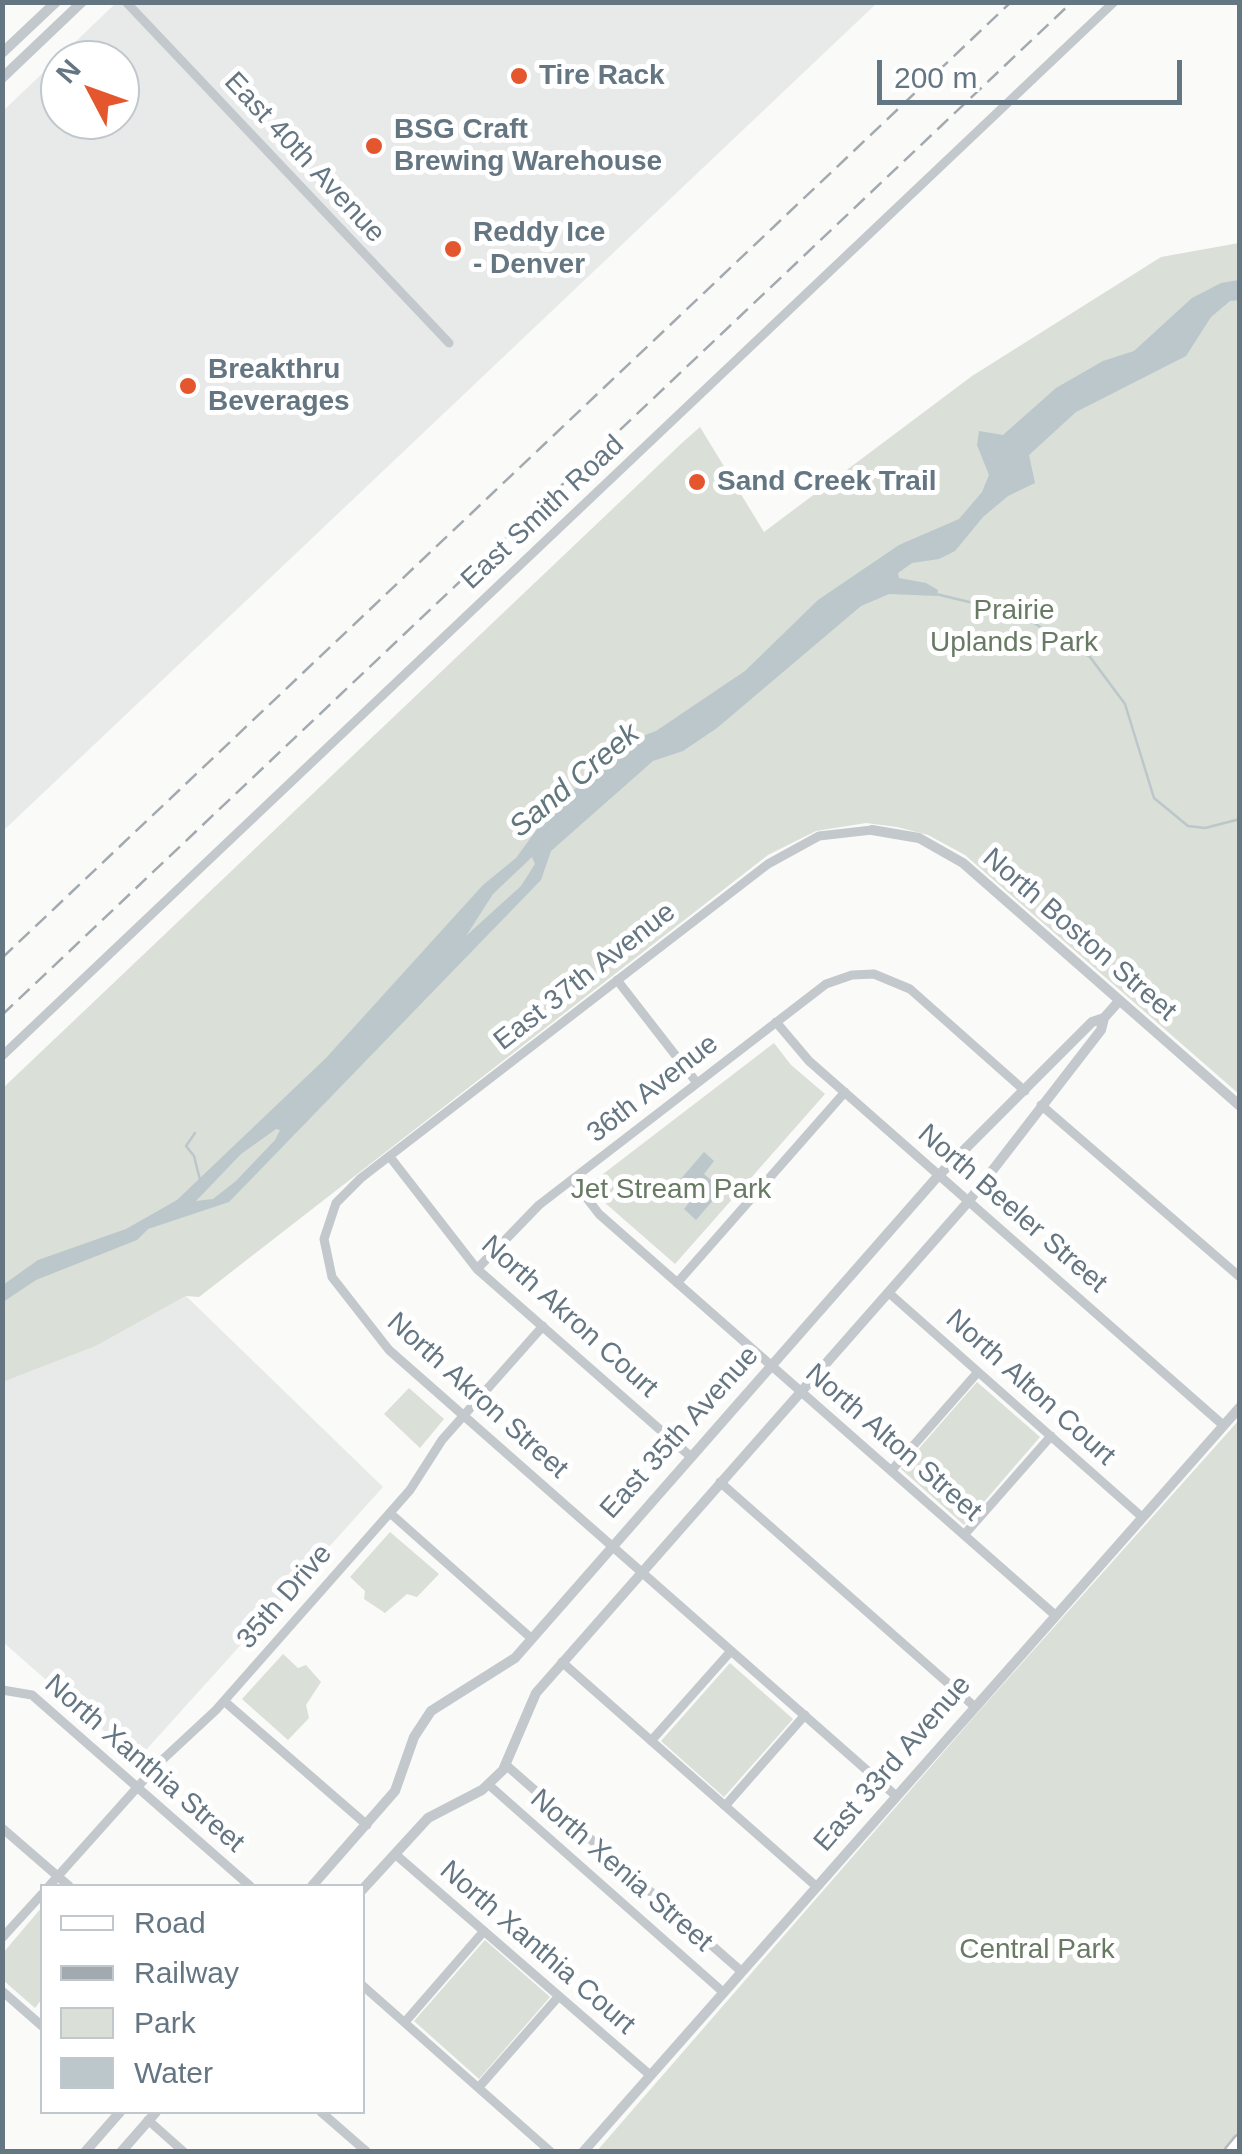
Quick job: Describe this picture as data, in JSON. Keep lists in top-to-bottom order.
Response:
{
  "streets": {
    "street": [
      "East 40th Avenue",
      "East Smith Road",
      "North Boston Street",
      "East 37th Avenue",
      "36th Avenue",
      "North Beeler Street",
      "North Akron Court",
      "North Alton Court",
      "North Akron Street",
      "East 35th Avenue",
      "North Alton Street",
      "35th Drive",
      "North Xanthia Street",
      "East 33rd Avenue",
      "North Xenia Street",
      "North Xanthia Court"
    ]
  },
  "crossings": [
    ["North Boston Street", "East 37th Avenue"],
    ["North Boston Street", "East 35th Avenue"],
    ["East 37th Avenue", "North Akron Court"],
    ["East 37th Avenue", "North Akron Street"],
    ["36th Avenue", "North Beeler Street"],
    ["36th Avenue", "North Akron Court"],
    ["36th Avenue", "East 35th Avenue"],
    ["36th Avenue", "North Alton Street"],
    ["North Beeler Street", "East 35th Avenue"],
    ["North Beeler Street", "East 33rd Avenue"],
    ["North Akron Court", "East 35th Avenue"],
    ["North Akron Court", "35th Drive"],
    ["North Alton Court", "East 35th Avenue"],
    ["North Alton Court", "East 33rd Avenue"],
    ["North Akron Street", "East 35th Avenue"],
    ["North Akron Street", "35th Drive"],
    ["North Akron Street", "East 33rd Avenue"],
    ["East 35th Avenue", "North Alton Street"],
    ["East 35th Avenue", "North Xenia Street"],
    ["East 35th Avenue", "North Xanthia Court"],
    ["North Alton Street", "East 33rd Avenue"],
    ["35th Drive", "North Xanthia Street"],
    ["East 33rd Avenue", "North Xenia Street"],
    ["East 33rd Avenue", "North Xanthia Court"]
  ],
  "water": ["Sand Creek"],
  "parks": ["Prairie Uplands Park", "Jet Stream Park", "Central Park"],
  "places": [
    "Tire Rack",
    "BSG Craft Brewing Warehouse",
    "Reddy Ice - Denver",
    "Breakthru Beverages",
    "Sand Creek Trail"
  ],
  "legend": [
    "Road",
    "Railway",
    "Park",
    "Water"
  ],
  "scale_bar": "200 m",
  "north": "top left"
}
